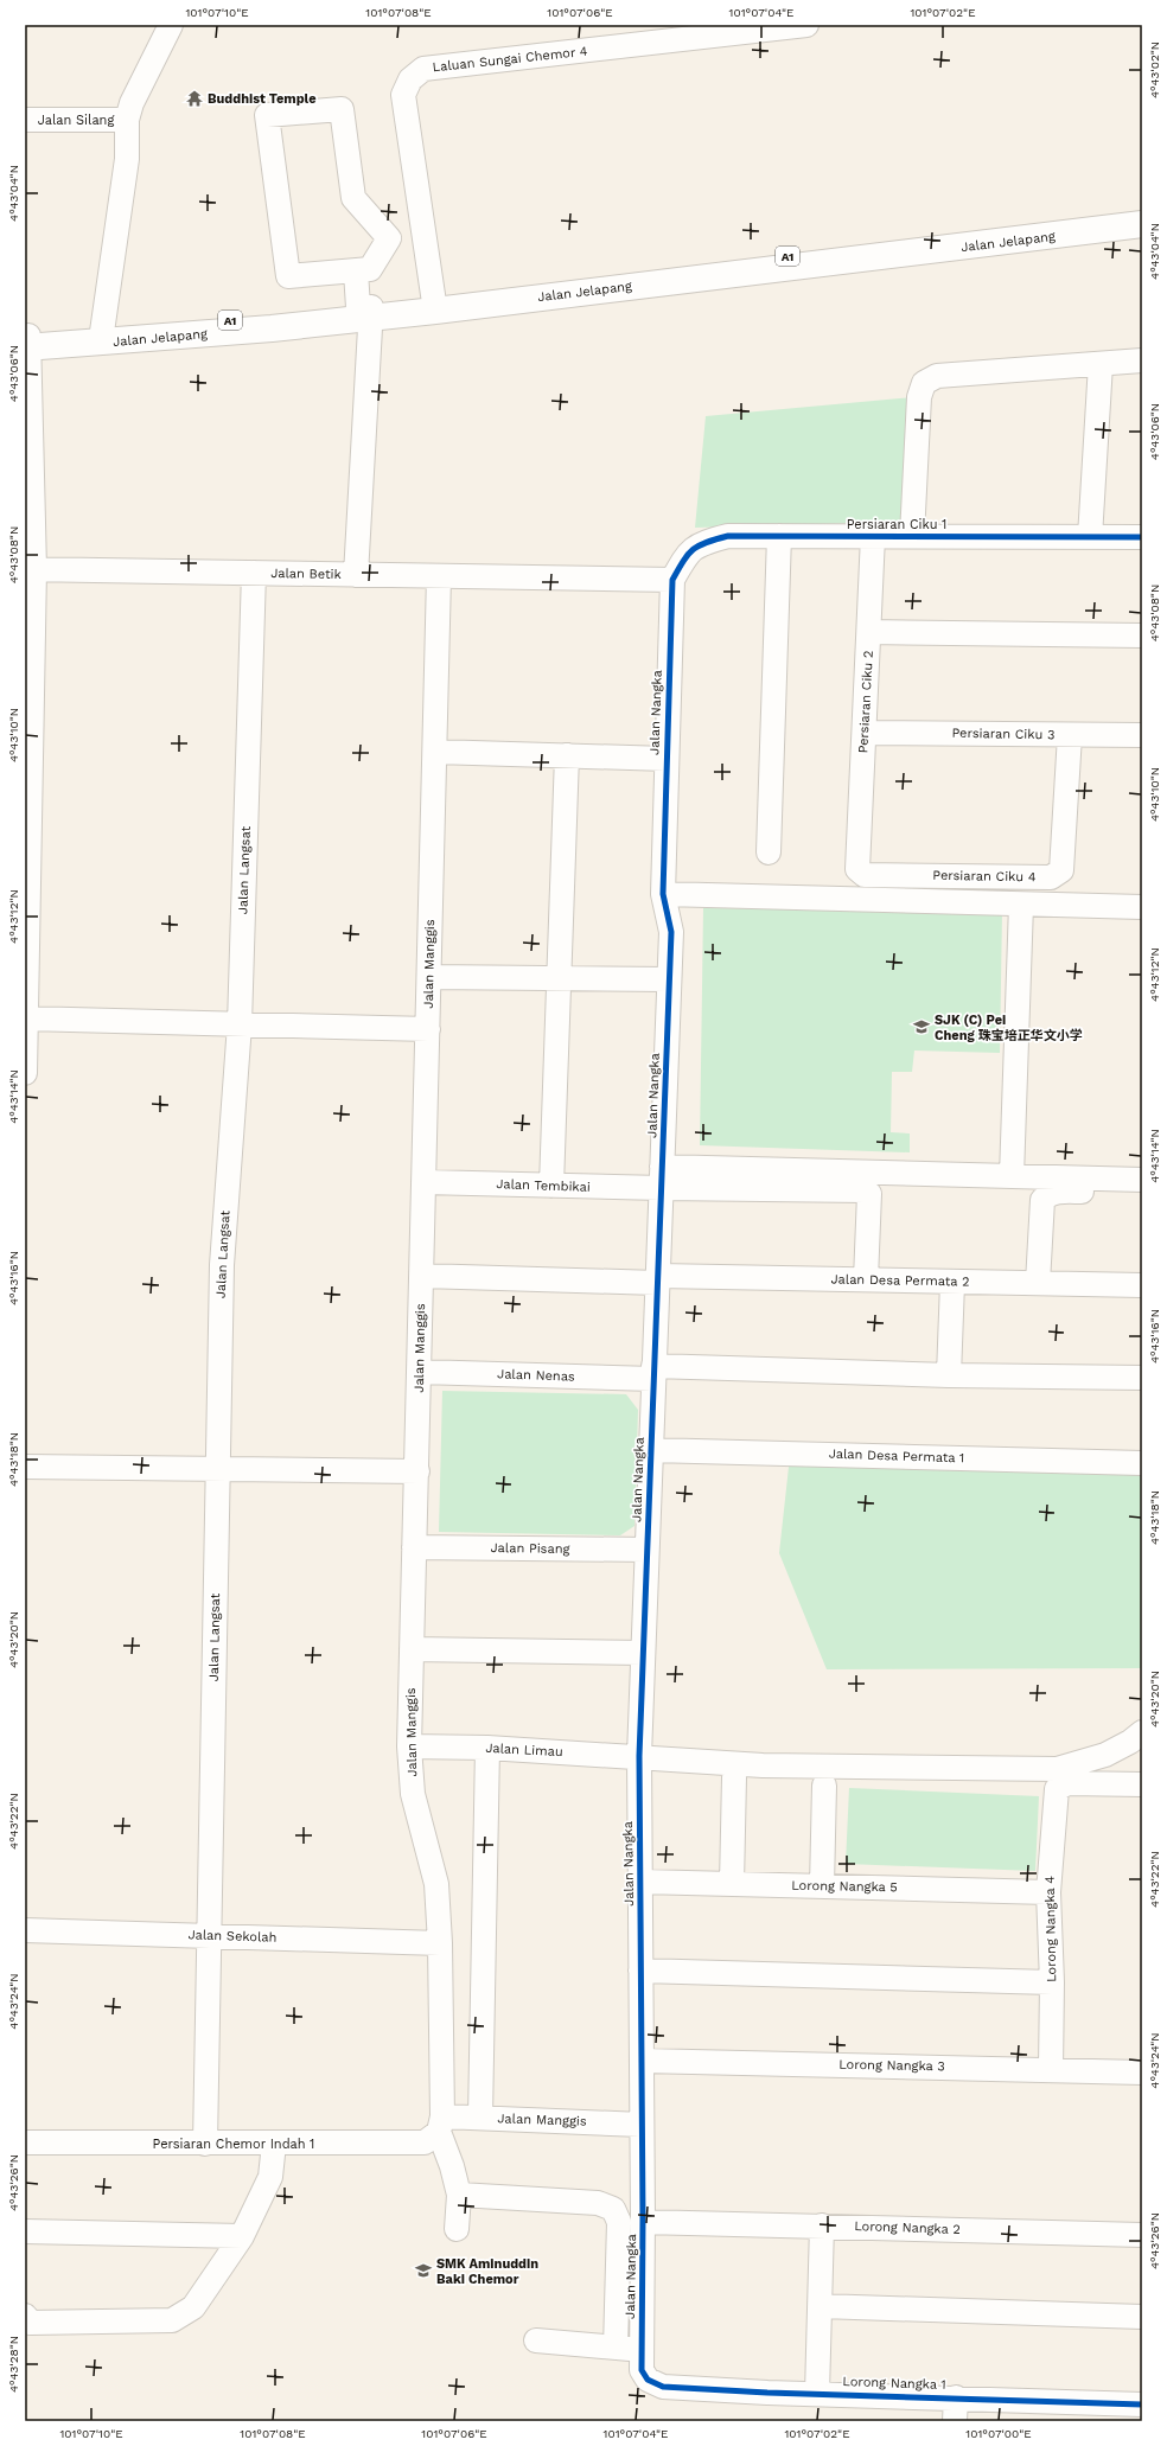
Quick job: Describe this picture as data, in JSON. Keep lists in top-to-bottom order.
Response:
{
  "streets": {
    "main road": ["Jalan Jelapang", "A1"],
    "street": [
      "Laluan Sungai Chemor 4",
      "Jalan Silang",
      "Persiaran Ciku 1",
      "Jalan Betik",
      "Persiaran Ciku 2",
      "Jalan Nangka",
      "Persiaran Ciku 3",
      "Jalan Langsat",
      "Persiaran Ciku 4",
      "Jalan Manggis",
      "Jalan Tembikai",
      "Jalan Desa Permata 2",
      "Jalan Nenas",
      "Jalan Desa Permata 1",
      "Jalan Pisang",
      "Jalan Limau",
      "Lorong Nangka 5",
      "Lorong Nangka 4",
      "Jalan Sekolah",
      "Lorong Nangka 3",
      "Persiaran Chemor Indah 1",
      "Lorong Nangka 2",
      "Lorong Nangka 1"
    ]
  },
  "crossings": [
    ["Laluan Sungai Chemor 4", "Jalan Jelapang"],
    ["Persiaran Ciku 1", "Jalan Betik"],
    ["Persiaran Ciku 1", "Persiaran Ciku 2"],
    ["Persiaran Ciku 1", "Jalan Nangka"],
    ["Jalan Betik", "Jalan Nangka"],
    ["Jalan Betik", "Jalan Langsat"],
    ["Jalan Betik", "Jalan Manggis"],
    ["Persiaran Ciku 2", "Persiaran Ciku 3"],
    ["Persiaran Ciku 2", "Persiaran Ciku 4"],
    ["Jalan Nangka", "Jalan Manggis"],
    ["Jalan Nangka", "Jalan Tembikai"],
    ["Jalan Nangka", "Jalan Desa Permata 2"],
    ["Jalan Nangka", "Jalan Nenas"],
    ["Jalan Nangka", "Jalan Desa Permata 1"],
    ["Jalan Nangka", "Jalan Pisang"],
    ["Jalan Nangka", "Jalan Limau"],
    ["Jalan Nangka", "Lorong Nangka 5"],
    ["Jalan Nangka", "Lorong Nangka 3"],
    ["Jalan Nangka", "Lorong Nangka 2"],
    ["Jalan Nangka", "Lorong Nangka 1"],
    ["Persiaran Ciku 3", "Persiaran Ciku 4"],
    ["Jalan Langsat", "Jalan Sekolah"],
    ["Jalan Langsat", "Persiaran Chemor Indah 1"],
    ["Jalan Manggis", "Jalan Tembikai"],
    ["Jalan Manggis", "Jalan Desa Permata 2"],
    ["Jalan Manggis", "Jalan Nenas"],
    ["Jalan Manggis", "Jalan Pisang"],
    ["Jalan Manggis", "Jalan Limau"],
    ["Jalan Manggis", "Jalan Sekolah"],
    ["Jalan Manggis", "Persiaran Chemor Indah 1"],
    ["Lorong Nangka 5", "Lorong Nangka 4"],
    ["Lorong Nangka 4", "Lorong Nangka 3"]
  ],
  "places": {
    "temple": ["Buddhist Temple"],
    "school or university": ["SJK (C) Pei Cheng 珠宝培正华文小学", "SMK Aminuddin Baki Chemor"]
  },
  "coordinates": [
    "101°07'10\"E",
    "101°07'08\"E",
    "101°07'06\"E",
    "101°07'04\"E",
    "101°07'02\"E",
    "4°43'02\"N",
    "4°43'04\"N",
    "4°43'06\"N",
    "4°43'08\"N",
    "4°43'10\"N",
    "4°43'12\"N",
    "4°43'14\"N",
    "4°43'16\"N",
    "4°43'18\"N",
    "4°43'20\"N",
    "4°43'22\"N",
    "4°43'24\"N",
    "4°43'26\"N",
    "4°43'28\"N",
    "101°07'00\"E"
  ]
}
